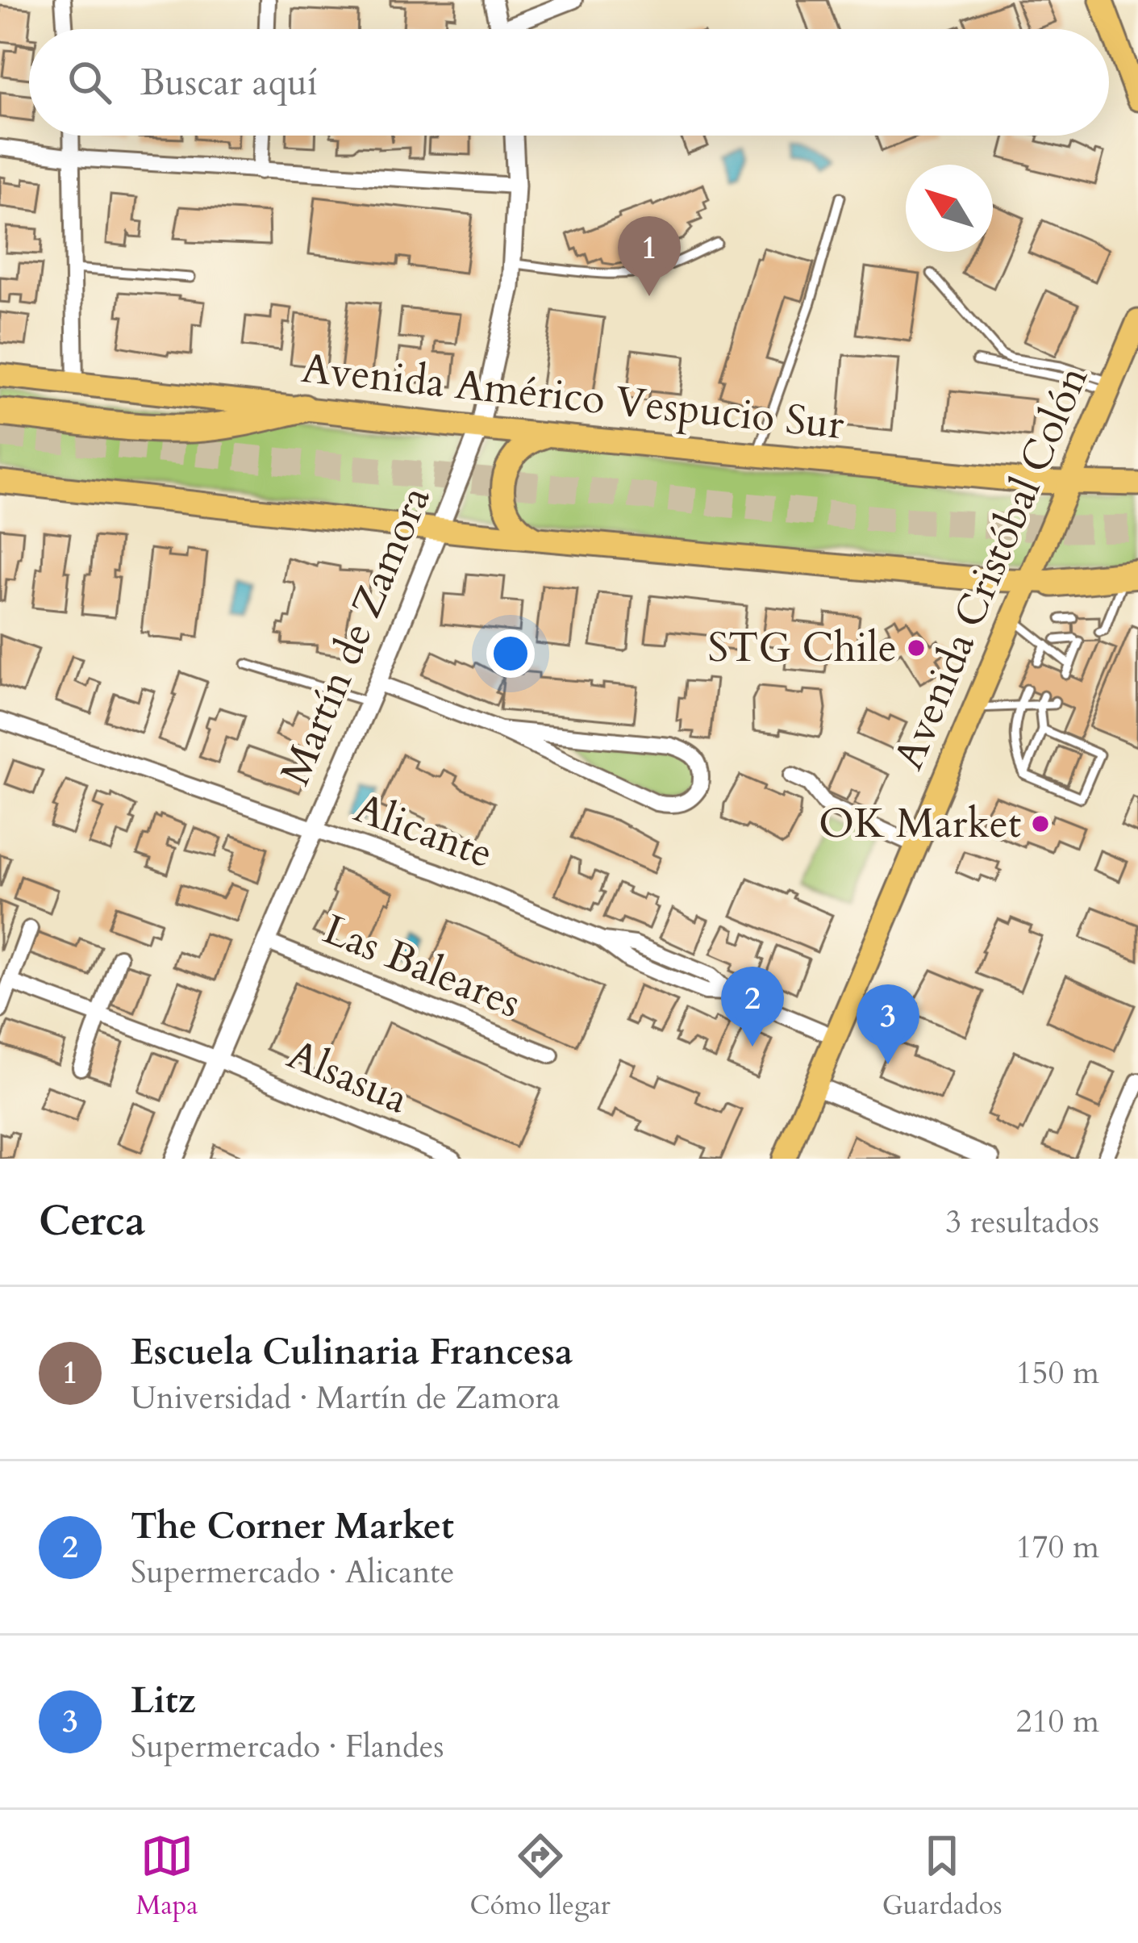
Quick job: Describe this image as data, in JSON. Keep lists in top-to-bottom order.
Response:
{
  "streets": {
    "main road": ["Avenida Américo Vespucio Sur", "Avenida Cristóbal Colón"],
    "street": [
      "Martín de Zamora",
      "Alicante",
      "Las Baleares",
      "Alsasua"
    ]
  },
  "crossings": [
    ["Avenida Américo Vespucio Sur", "Avenida Cristóbal Colón"],
    ["Avenida Américo Vespucio Sur", "Martín de Zamora"],
    ["Avenida Cristóbal Colón", "Alicante"],
    ["Martín de Zamora", "Alicante"],
    ["Martín de Zamora", "Las Baleares"],
    ["Martín de Zamora", "Alsasua"]
  ],
  "places": ["STG Chile", "OK Market"],
  "north": "top left",
  "page": {
    "search": "Buscar aquí",
    "pins": ["1", "2", "3"],
    "heading": ["Cerca", "3 resultados"],
    "list": [
      {
        "mark": "1",
        "name": "Escuela Culinaria Francesa",
        "note": "Universidad · Martín de Zamora",
        "value": "150 m"
      },
      {
        "mark": "2",
        "name": "The Corner Market",
        "note": "Supermercado · Alicante",
        "value": "170 m"
      },
      {
        "mark": "3",
        "name": "Litz",
        "note": "Supermercado · Flandes",
        "value": "210 m"
      }
    ],
    "nav": ["Mapa", "Cómo llegar", "Guardados"]
  }
}
